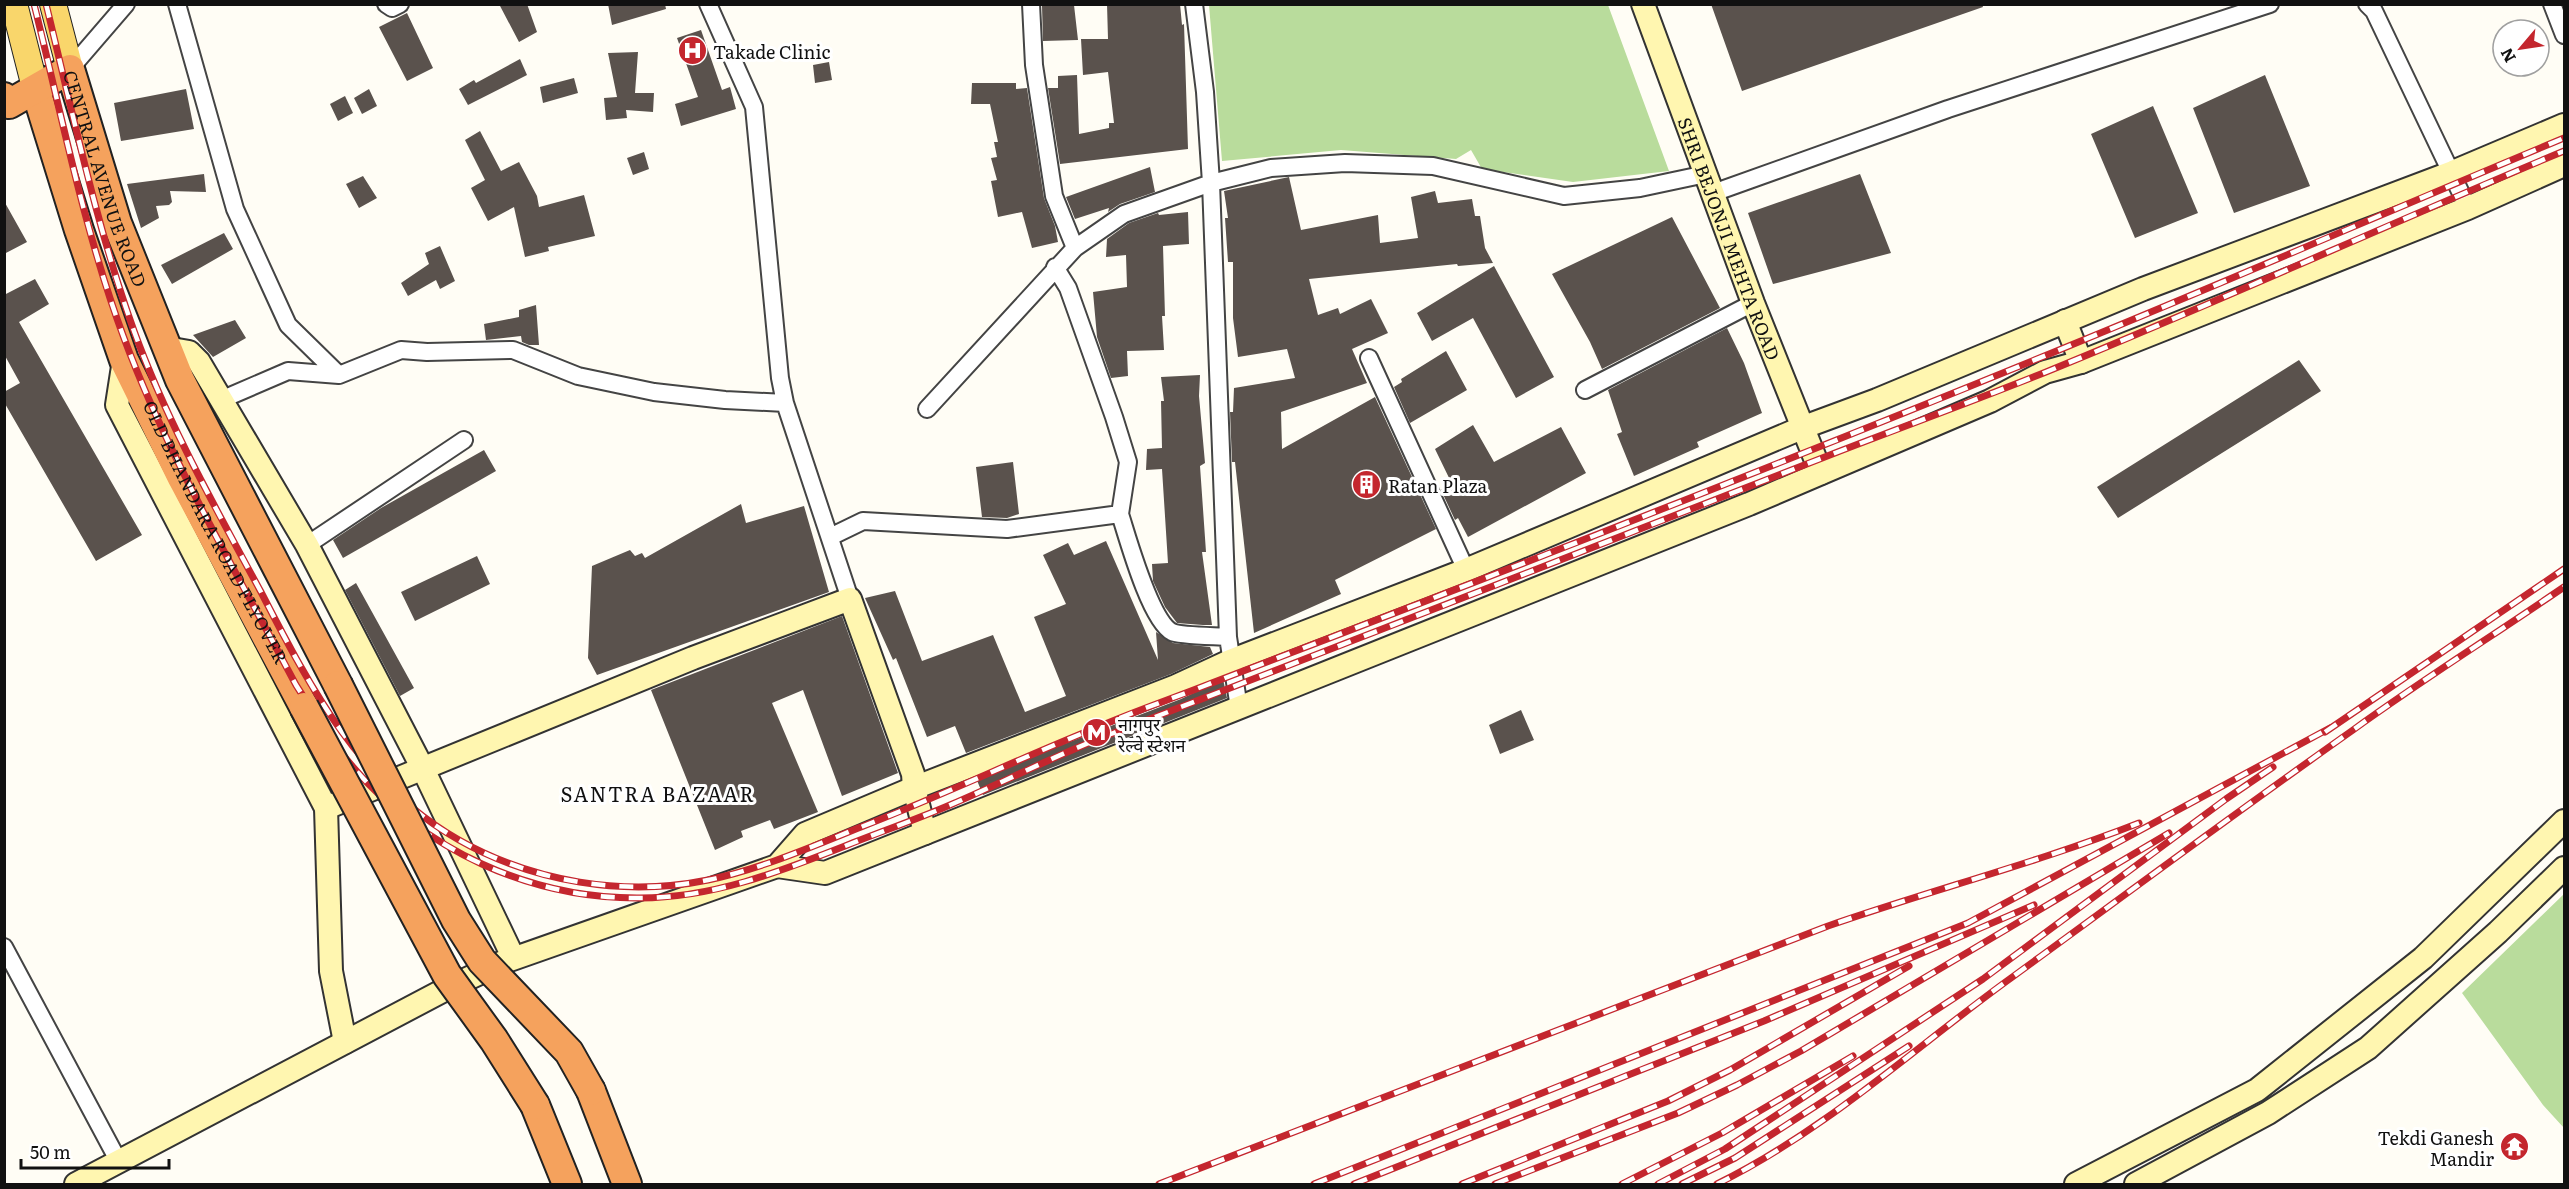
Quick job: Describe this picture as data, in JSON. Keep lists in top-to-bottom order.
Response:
{
  "streets": {
    "highway": ["CENTRAL AVENUE ROAD", "OLD BHANDARA ROAD FLYOVER"],
    "main road": ["SHRI BEJONJI MEHTA ROAD"]
  },
  "districts": ["SANTRA BAZAAR"],
  "places": {
    "hospital": ["Takade Clinic"],
    "building": ["Ratan Plaza"],
    "metro station": ["नागपुर रेल्वे स्टेशन"],
    "temple": ["Tekdi Ganesh Mandir"]
  },
  "scale_bar": "50 m",
  "north": "bottom left"
}
